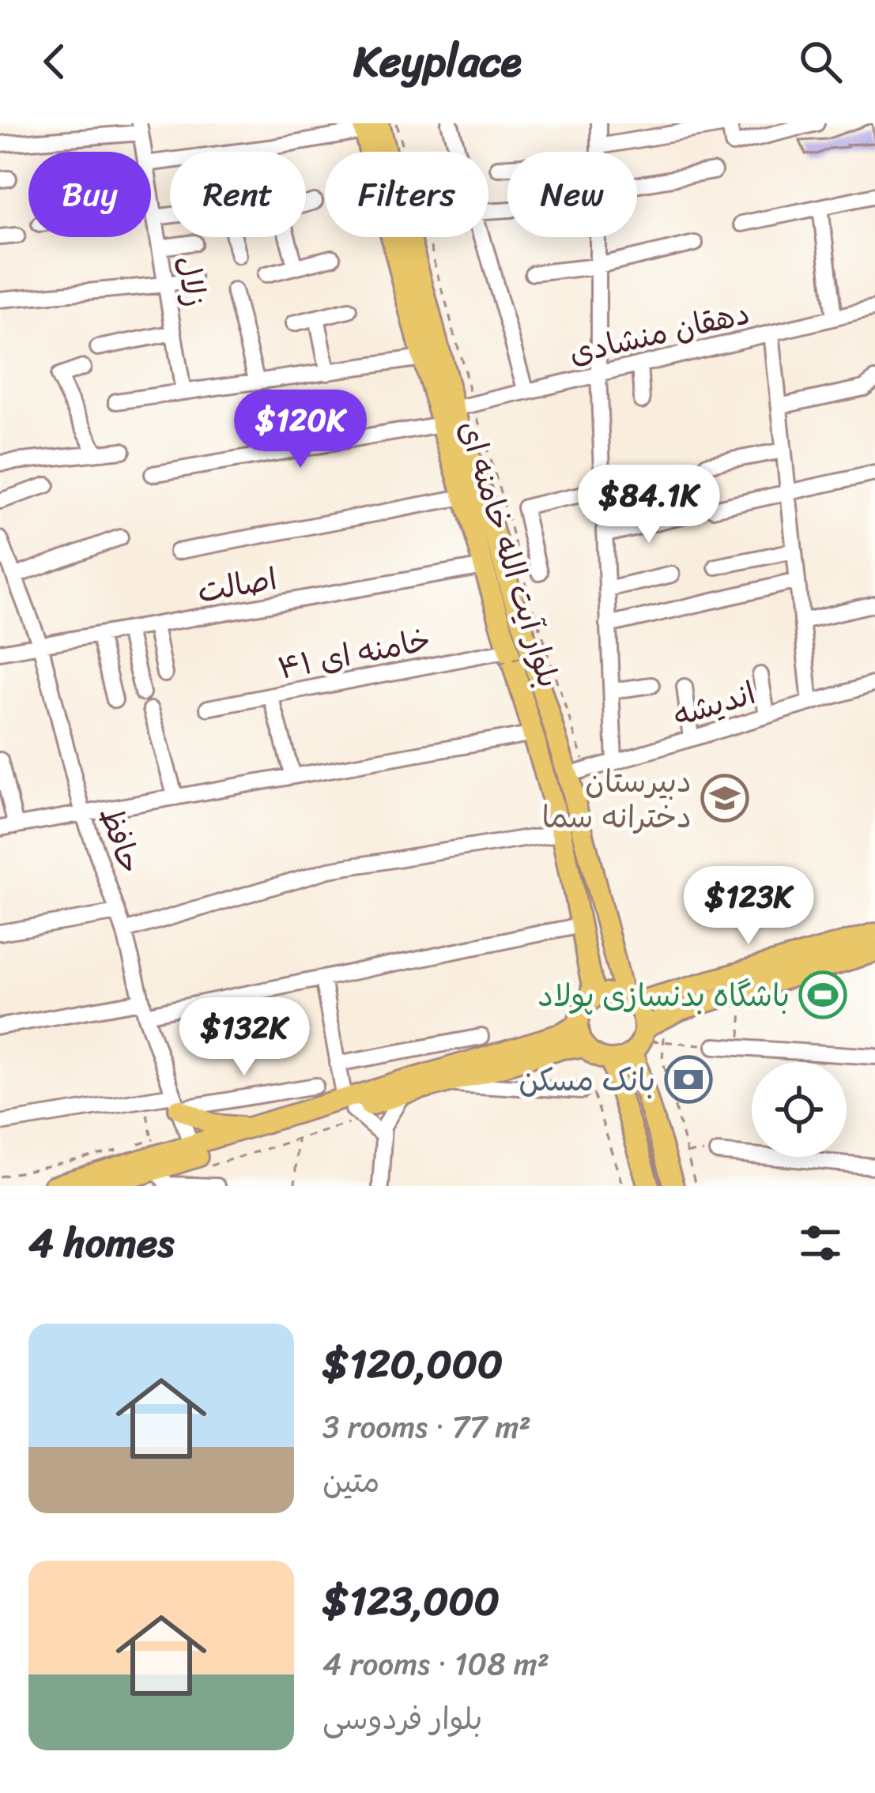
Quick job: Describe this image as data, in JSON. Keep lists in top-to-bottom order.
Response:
{
  "streets": {
    "main road": ["بلوار آیت الله خامنه ای"],
    "street": [
      "زلال",
      "دهقان منشادی",
      "اصالت",
      "خامنه ای ۴۱",
      "اندیشه",
      "حافظ"
    ]
  },
  "crossings": [
    ["دهقان منشادی", "بلوار آیت الله خامنه ای"],
    ["بلوار آیت الله خامنه ای", "اصالت"],
    ["بلوار آیت الله خامنه ای", "خامنه ای ۴۱"],
    ["بلوار آیت الله خامنه ای", "اندیشه"],
    ["اصالت", "حافظ"]
  ],
  "places": {
    "school or university": ["دبیرستان دخترانه سما"],
    "sports": ["باشگاه بدنسازی پولاد"],
    "bank": ["بانک مسکن"]
  },
  "page": {
    "header": "Keyplace",
    "chip": [
      "Buy",
      "Rent",
      "Filters",
      "New"
    ],
    "price": [
      "$120K",
      "$84.1K",
      "$123K",
      "$132K"
    ],
    "heading": "4 homes",
    "list": [
      {
        "name": "$120,000",
        "note": "3 rooms · 77 m² · متین"
      },
      {
        "name": "$123,000",
        "note": "4 rooms · 108 m² · بلوار فردوسی"
      }
    ]
  }
}
